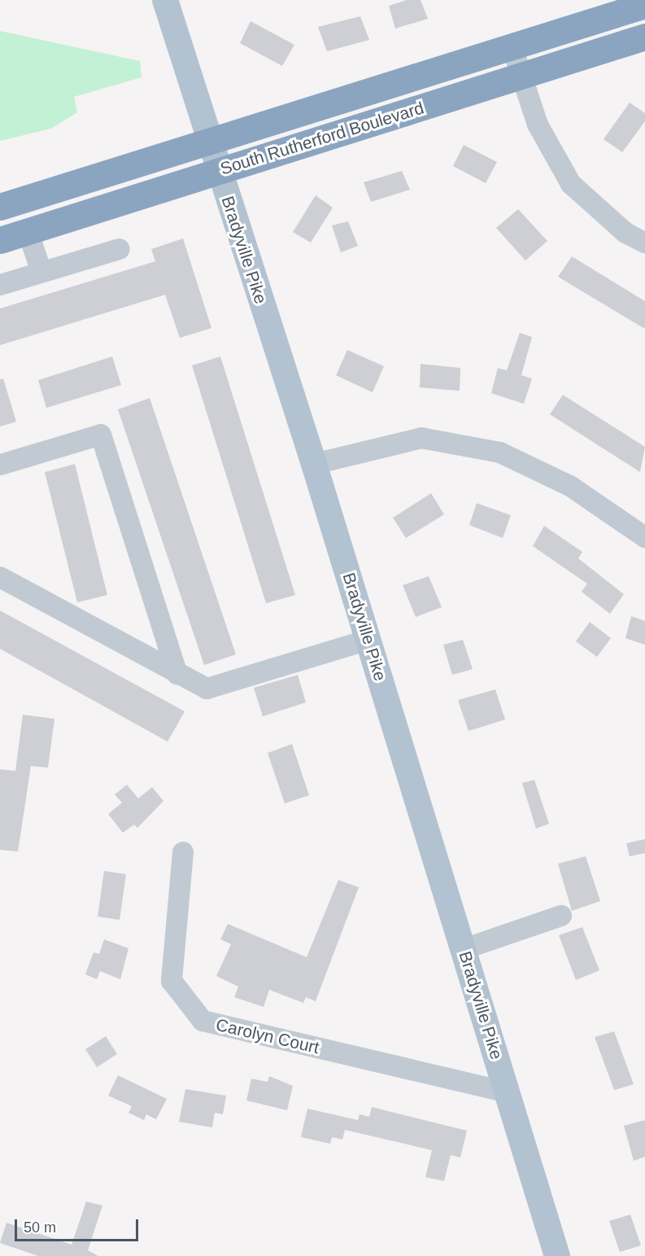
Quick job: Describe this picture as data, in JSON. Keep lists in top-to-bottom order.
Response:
{
  "streets": {
    "highway": ["South Rutherford Boulevard"],
    "main road": ["Bradyville Pike"],
    "street": ["Carolyn Court"]
  },
  "crossings": [
    ["South Rutherford Boulevard", "Bradyville Pike"],
    ["Bradyville Pike", "Carolyn Court"]
  ],
  "scale_bar": "50 m"
}
